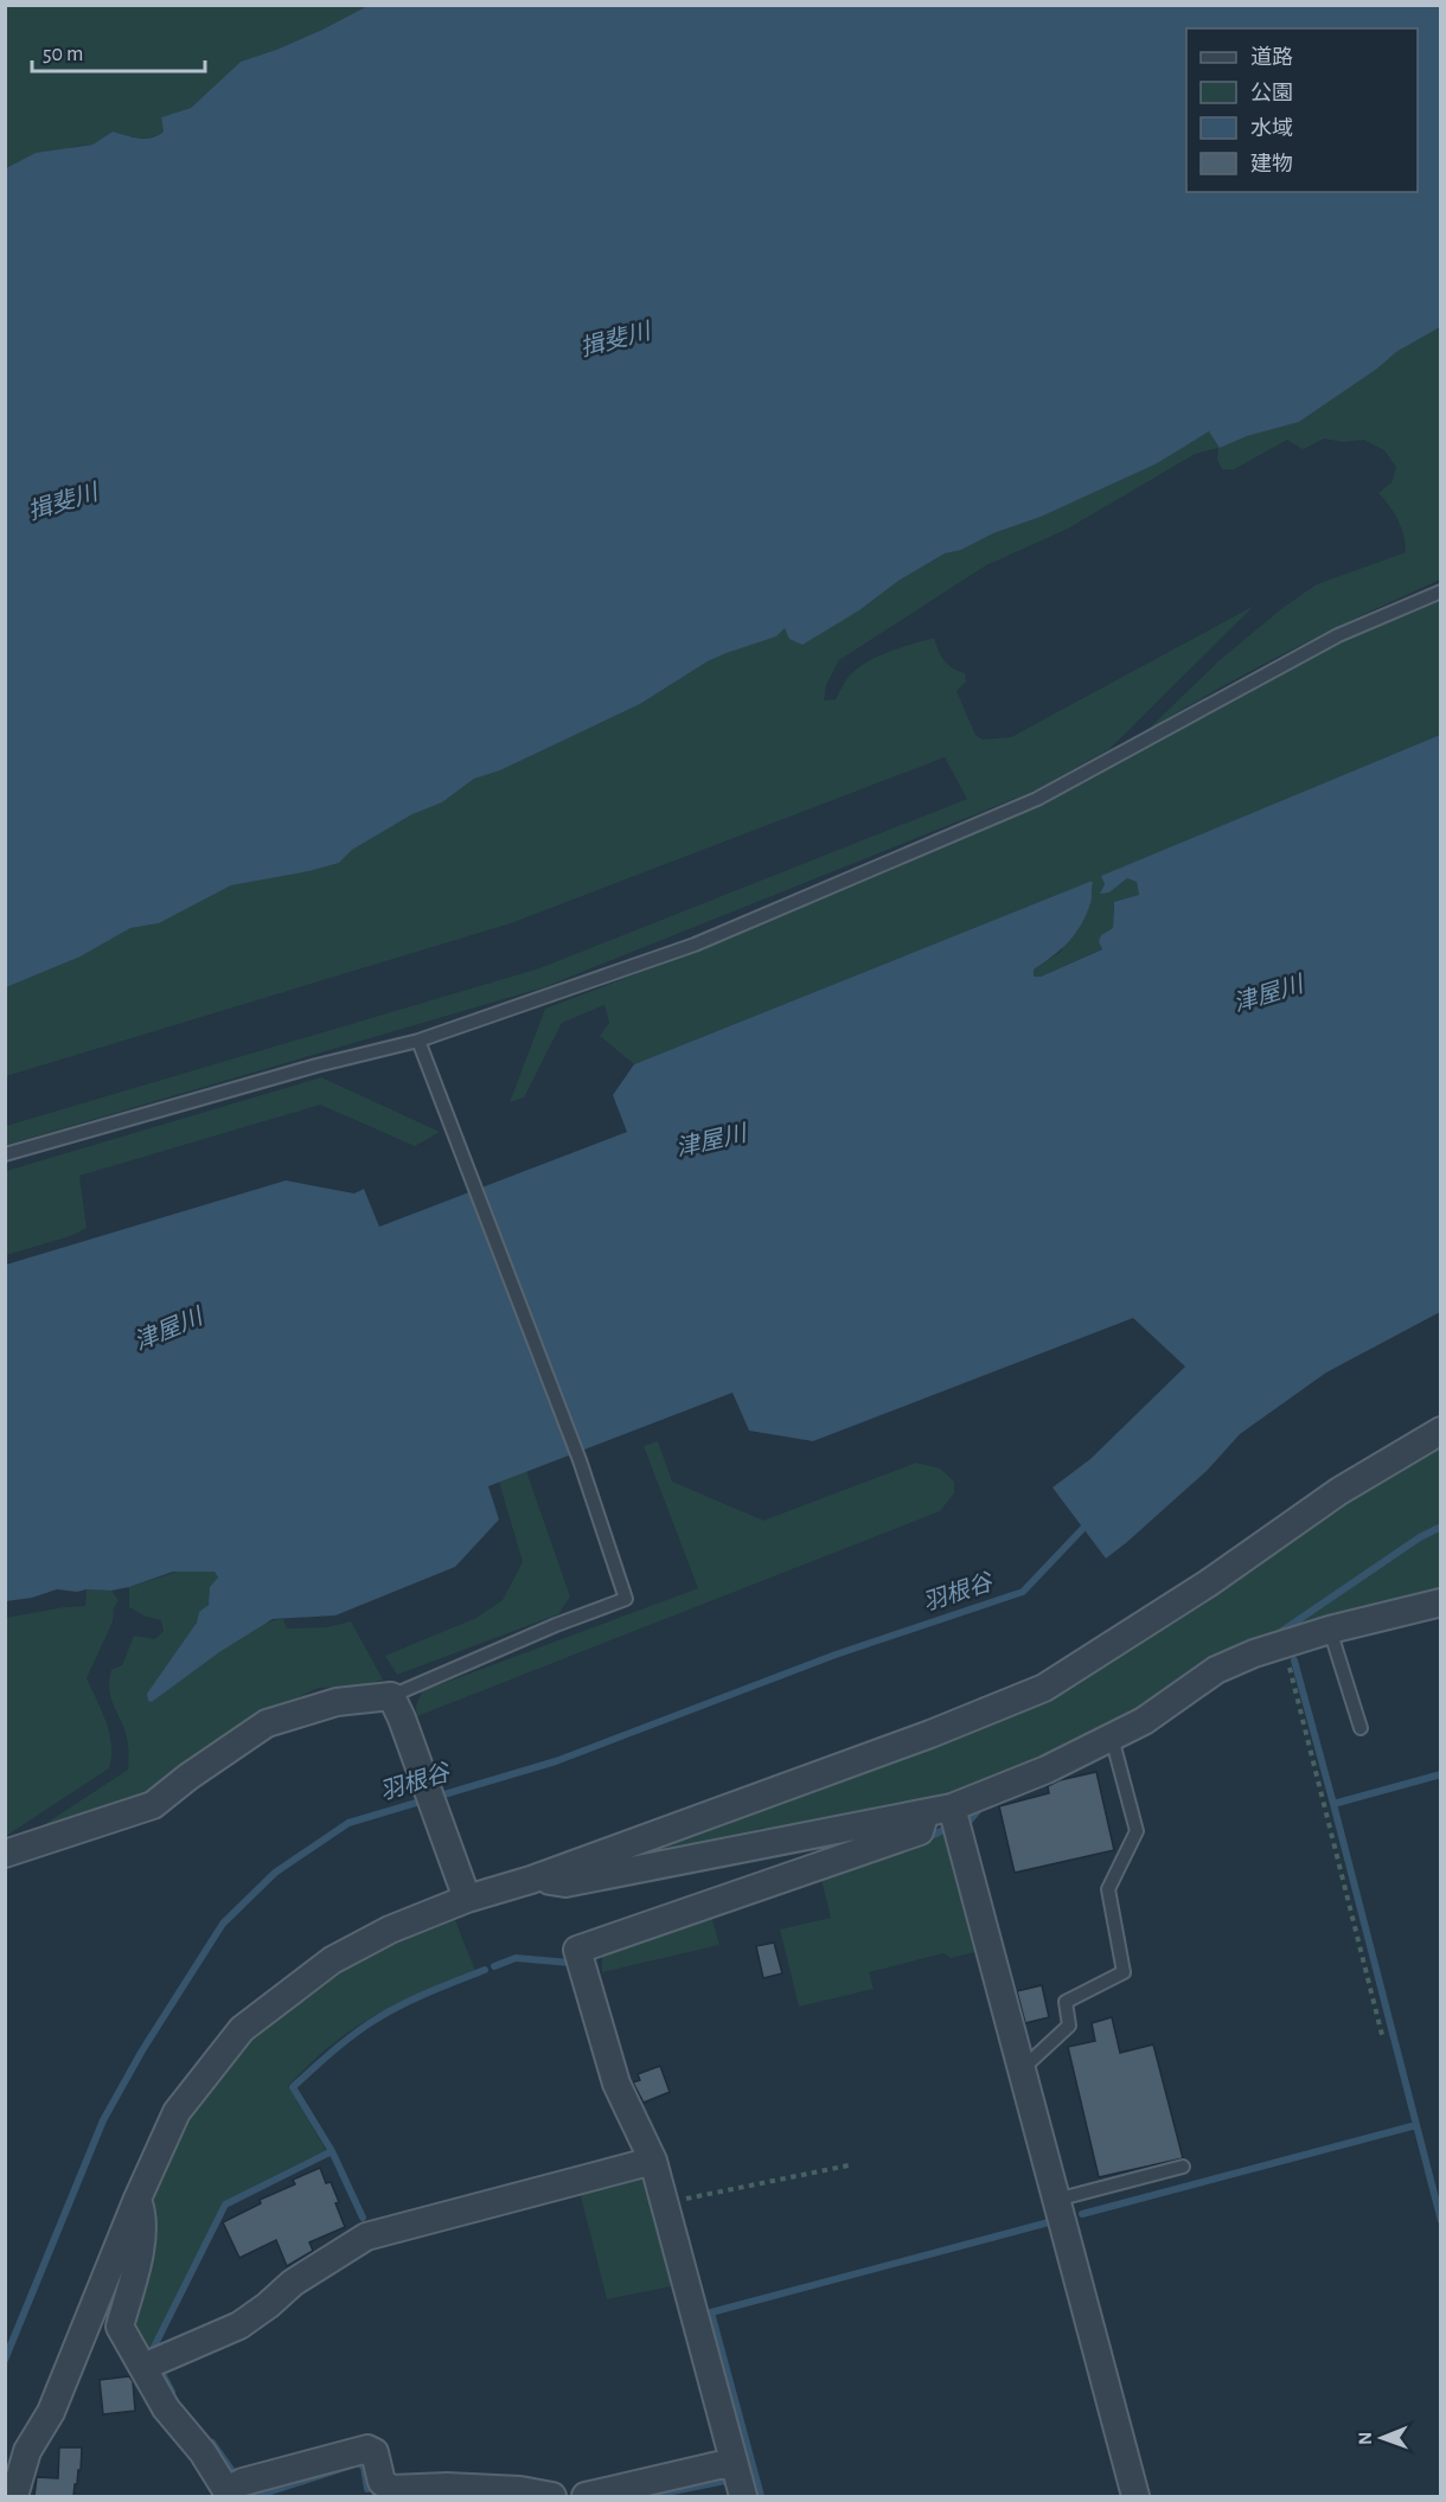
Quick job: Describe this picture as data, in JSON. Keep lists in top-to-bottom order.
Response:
{
  "water": ["揖斐川", "津屋川", "羽根谷"],
  "legend": [
    "道路",
    "公園",
    "水域",
    "建物"
  ],
  "scale_bar": "50 m",
  "north": "left"
}
